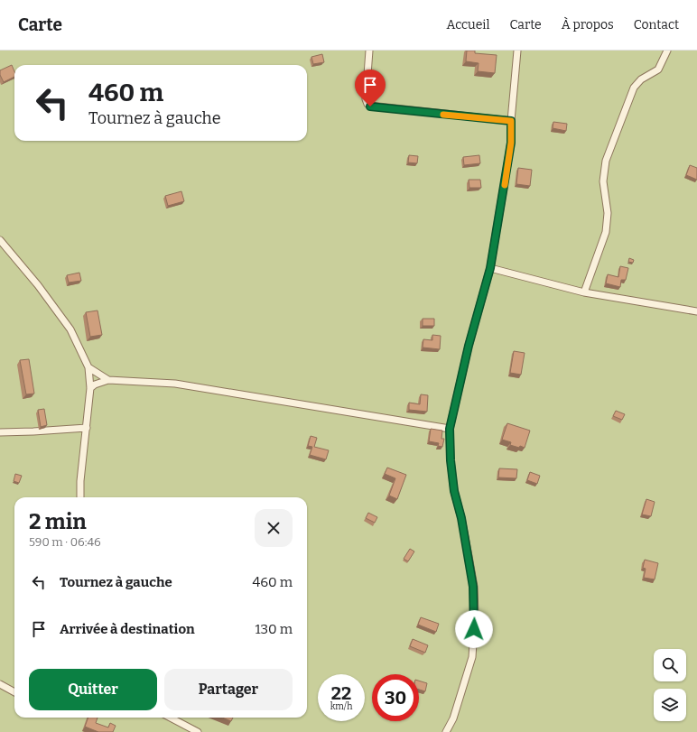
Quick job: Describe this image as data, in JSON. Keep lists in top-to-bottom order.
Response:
{
  "page": {
    "header": "Carte",
    "nav": [
      "Accueil",
      "Carte",
      "À propos",
      "Contact"
    ],
    "turn": ["460 m", "Tournez à gauche"],
    "heading": ["2 min", "590 m · 06:46"],
    "list": [
      {
        "name": "Tournez à gauche",
        "value": "460 m"
      },
      {
        "name": "Arrivée à destination",
        "value": "130 m"
      }
    ],
    "buttons": ["Quitter", "Partager"],
    "speed": "22 km/h",
    "limit": "30"
  }
}
